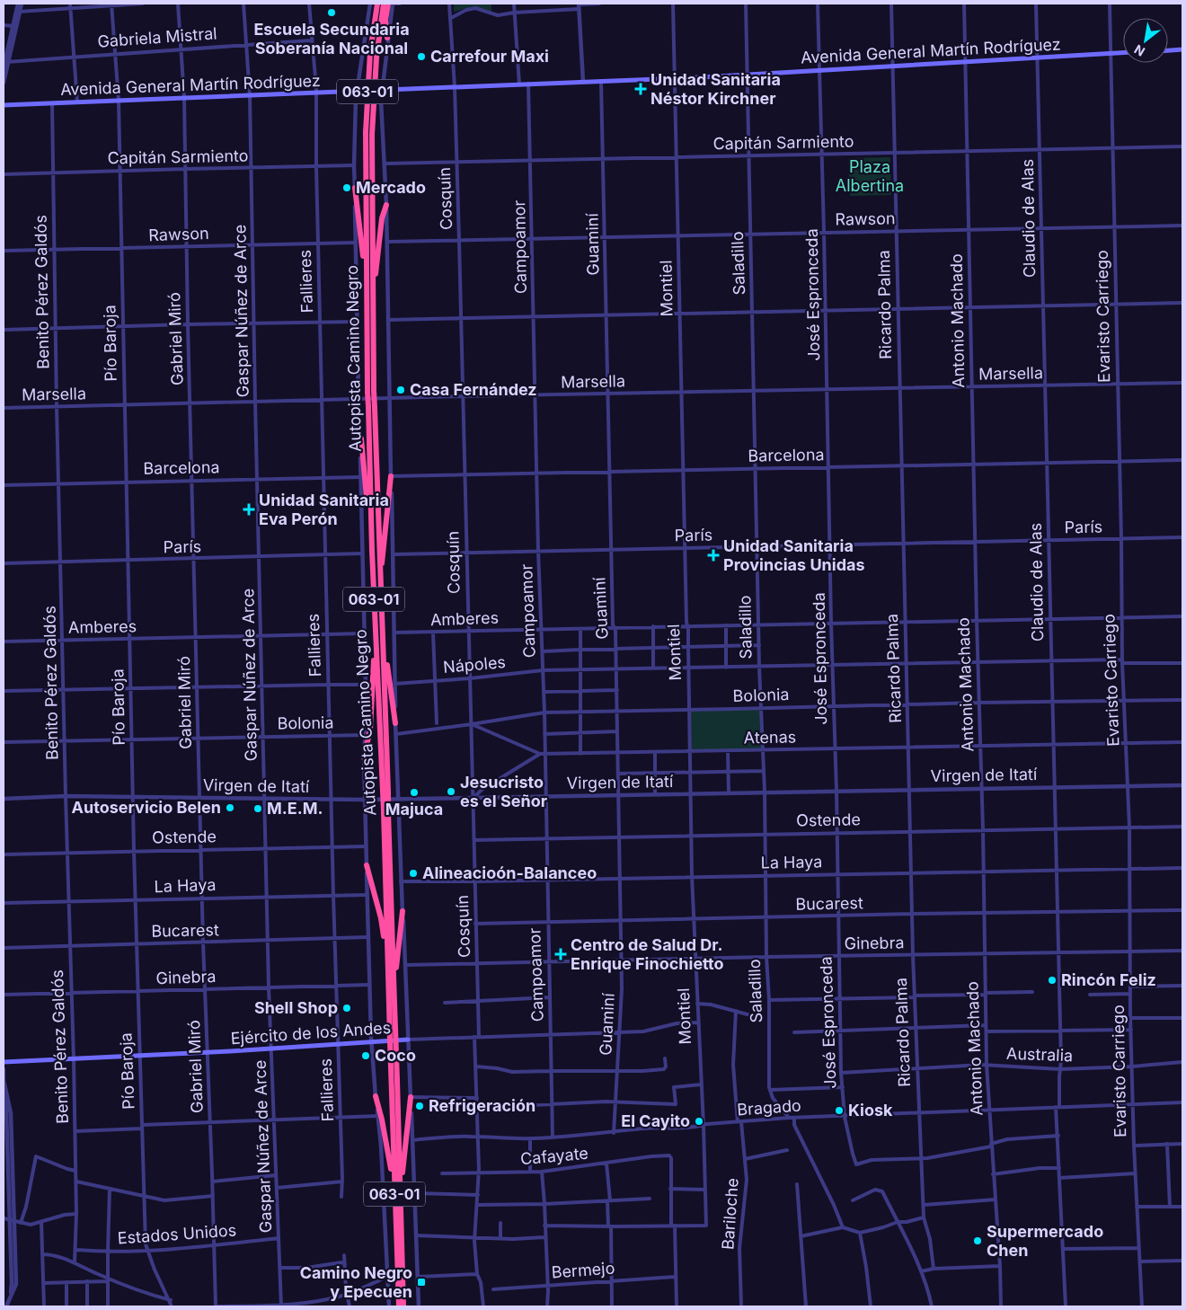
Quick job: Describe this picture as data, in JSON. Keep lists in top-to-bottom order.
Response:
{
  "streets": {
    "highway": ["063-01", "Autopista Camino Negro"],
    "main road": ["Avenida General Martín Rodríguez", "Ejército de los Andes"],
    "street": [
      "Gabriela Mistral",
      "Capitán Sarmiento",
      "Cosquín",
      "Claudio de Alas",
      "Rawson",
      "Guaminí",
      "Campoamor",
      "Saladillo",
      "Fallieres",
      "Montiel",
      "Benito Pérez Galdós",
      "José Espronceda",
      "Ricardo Palma",
      "Gaspar Núñez de Arce",
      "Evaristo Carriego",
      "Antonio Machado",
      "Gabriel Miró",
      "Pío Baroja",
      "Marsella",
      "Barcelona",
      "París",
      "Amberes",
      "Nápoles",
      "Bolonia",
      "Atenas",
      "Virgen de Itatí",
      "Ostende",
      "La Haya",
      "Bucarest",
      "Ginebra",
      "Australia",
      "Bragado",
      "Cafayate",
      "Bariloche",
      "Estados Unidos",
      "Bermejo"
    ]
  },
  "crossings": [
    ["Gabriela Mistral", "Fallieres"],
    ["Gabriela Mistral", "Gaspar Núñez de Arce"],
    ["Gabriela Mistral", "Gabriel Miró"],
    ["Gabriela Mistral", "Pío Baroja"],
    ["Avenida General Martín Rodríguez", "Cosquín"],
    ["Avenida General Martín Rodríguez", "Claudio de Alas"],
    ["Avenida General Martín Rodríguez", "Guaminí"],
    ["Avenida General Martín Rodríguez", "Campoamor"],
    ["Avenida General Martín Rodríguez", "Saladillo"],
    ["Avenida General Martín Rodríguez", "Fallieres"],
    ["Avenida General Martín Rodríguez", "Montiel"],
    ["Avenida General Martín Rodríguez", "Benito Pérez Galdós"],
    ["Avenida General Martín Rodríguez", "José Espronceda"],
    ["Avenida General Martín Rodríguez", "Ricardo Palma"],
    ["Avenida General Martín Rodríguez", "Gaspar Núñez de Arce"],
    ["Avenida General Martín Rodríguez", "Evaristo Carriego"],
    ["Avenida General Martín Rodríguez", "Antonio Machado"],
    ["Avenida General Martín Rodríguez", "Gabriel Miró"],
    ["Avenida General Martín Rodríguez", "Pío Baroja"],
    ["Capitán Sarmiento", "Cosquín"],
    ["Capitán Sarmiento", "Claudio de Alas"],
    ["Capitán Sarmiento", "Guaminí"],
    ["Capitán Sarmiento", "Campoamor"],
    ["Capitán Sarmiento", "Saladillo"],
    ["Capitán Sarmiento", "Fallieres"],
    ["Capitán Sarmiento", "Montiel"],
    ["Capitán Sarmiento", "Benito Pérez Galdós"],
    ["Capitán Sarmiento", "José Espronceda"],
    ["Capitán Sarmiento", "Ricardo Palma"],
    ["Capitán Sarmiento", "Gaspar Núñez de Arce"],
    ["Capitán Sarmiento", "Evaristo Carriego"],
    ["Capitán Sarmiento", "Antonio Machado"],
    ["Capitán Sarmiento", "Gabriel Miró"],
    ["Capitán Sarmiento", "Pío Baroja"],
    ["Cosquín", "Rawson"],
    ["Cosquín", "Marsella"],
    ["Cosquín", "Barcelona"],
    ["Cosquín", "París"],
    ["Cosquín", "Amberes"],
    ["Cosquín", "Nápoles"],
    ["Cosquín", "Bolonia"],
    ["Cosquín", "Virgen de Itatí"],
    ["Cosquín", "Ostende"],
    ["Cosquín", "La Haya"],
    ["Cosquín", "Bucarest"],
    ["Cosquín", "Ginebra"],
    ["Cosquín", "Ejército de los Andes"],
    ["Cosquín", "Bragado"],
    ["Cosquín", "Cafayate"],
    ["Claudio de Alas", "Rawson"],
    ["Claudio de Alas", "Marsella"],
    ["Claudio de Alas", "Barcelona"],
    ["Claudio de Alas", "París"],
    ["Claudio de Alas", "Amberes"],
    ["Claudio de Alas", "Nápoles"],
    ["Claudio de Alas", "Bolonia"],
    ["Claudio de Alas", "Atenas"],
    ["Claudio de Alas", "Virgen de Itatí"],
    ["Claudio de Alas", "Ostende"],
    ["Claudio de Alas", "La Haya"],
    ["Claudio de Alas", "Bucarest"],
    ["Claudio de Alas", "Ginebra"],
    ["Claudio de Alas", "Australia"],
    ["Claudio de Alas", "Bragado"],
    ["Rawson", "Guaminí"],
    ["Rawson", "Campoamor"],
    ["Rawson", "Saladillo"],
    ["Rawson", "Fallieres"],
    ["Rawson", "Montiel"],
    ["Rawson", "Benito Pérez Galdós"],
    ["Rawson", "José Espronceda"],
    ["Rawson", "Ricardo Palma"],
    ["Rawson", "Gaspar Núñez de Arce"],
    ["Rawson", "Evaristo Carriego"],
    ["Rawson", "Antonio Machado"],
    ["Rawson", "Gabriel Miró"],
    ["Rawson", "Pío Baroja"],
    ["Guaminí", "Marsella"],
    ["Guaminí", "Barcelona"],
    ["Guaminí", "París"],
    ["Guaminí", "Amberes"],
    ["Guaminí", "Nápoles"],
    ["Guaminí", "Bolonia"],
    ["Guaminí", "Atenas"],
    ["Guaminí", "Virgen de Itatí"],
    ["Guaminí", "Ostende"],
    ["Guaminí", "La Haya"],
    ["Guaminí", "Bucarest"],
    ["Guaminí", "Ginebra"],
    ["Guaminí", "Ejército de los Andes"],
    ["Guaminí", "Bragado"],
    ["Campoamor", "Marsella"],
    ["Campoamor", "Barcelona"],
    ["Campoamor", "París"],
    ["Campoamor", "Amberes"],
    ["Campoamor", "Nápoles"],
    ["Campoamor", "Bolonia"],
    ["Campoamor", "Atenas"],
    ["Campoamor", "Virgen de Itatí"],
    ["Campoamor", "Ostende"],
    ["Campoamor", "La Haya"],
    ["Campoamor", "Bucarest"],
    ["Campoamor", "Ginebra"],
    ["Campoamor", "Ejército de los Andes"],
    ["Campoamor", "Bragado"],
    ["Saladillo", "Marsella"],
    ["Saladillo", "Barcelona"],
    ["Saladillo", "París"],
    ["Saladillo", "Amberes"],
    ["Saladillo", "Nápoles"],
    ["Saladillo", "Bolonia"],
    ["Saladillo", "Atenas"],
    ["Saladillo", "Virgen de Itatí"],
    ["Saladillo", "Ostende"],
    ["Saladillo", "La Haya"],
    ["Saladillo", "Bucarest"],
    ["Saladillo", "Ginebra"],
    ["Fallieres", "Marsella"],
    ["Fallieres", "Barcelona"],
    ["Fallieres", "París"],
    ["Fallieres", "Amberes"],
    ["Fallieres", "Bolonia"],
    ["Fallieres", "Virgen de Itatí"],
    ["Fallieres", "Ostende"],
    ["Fallieres", "La Haya"],
    ["Fallieres", "Bucarest"],
    ["Fallieres", "Ginebra"],
    ["Fallieres", "Ejército de los Andes"],
    ["Montiel", "Marsella"],
    ["Montiel", "Barcelona"],
    ["Montiel", "París"],
    ["Montiel", "Amberes"],
    ["Montiel", "Nápoles"],
    ["Montiel", "Bolonia"],
    ["Montiel", "Atenas"],
    ["Montiel", "Virgen de Itatí"],
    ["Montiel", "Ostende"],
    ["Montiel", "La Haya"],
    ["Montiel", "Bucarest"],
    ["Montiel", "Ginebra"],
    ["Montiel", "Ejército de los Andes"],
    ["Montiel", "Bragado"],
    ["Benito Pérez Galdós", "Marsella"],
    ["Benito Pérez Galdós", "Barcelona"],
    ["Benito Pérez Galdós", "París"],
    ["Benito Pérez Galdós", "Amberes"],
    ["Benito Pérez Galdós", "Bolonia"],
    ["Benito Pérez Galdós", "Virgen de Itatí"],
    ["Benito Pérez Galdós", "Ostende"],
    ["Benito Pérez Galdós", "La Haya"],
    ["Benito Pérez Galdós", "Bucarest"],
    ["Benito Pérez Galdós", "Ginebra"],
    ["Benito Pérez Galdós", "Ejército de los Andes"],
    ["Benito Pérez Galdós", "Estados Unidos"],
    ["José Espronceda", "Ricardo Palma"],
    ["José Espronceda", "Marsella"],
    ["José Espronceda", "Barcelona"],
    ["José Espronceda", "París"],
    ["José Espronceda", "Amberes"],
    ["José Espronceda", "Nápoles"],
    ["José Espronceda", "Bolonia"],
    ["José Espronceda", "Atenas"],
    ["José Espronceda", "Virgen de Itatí"],
    ["José Espronceda", "Ostende"],
    ["José Espronceda", "La Haya"],
    ["José Espronceda", "Bucarest"],
    ["José Espronceda", "Ginebra"],
    ["José Espronceda", "Australia"],
    ["José Espronceda", "Bragado"],
    ["Ricardo Palma", "Marsella"],
    ["Ricardo Palma", "Barcelona"],
    ["Ricardo Palma", "París"],
    ["Ricardo Palma", "Amberes"],
    ["Ricardo Palma", "Nápoles"],
    ["Ricardo Palma", "Bolonia"],
    ["Ricardo Palma", "Atenas"],
    ["Ricardo Palma", "Virgen de Itatí"],
    ["Ricardo Palma", "Ostende"],
    ["Ricardo Palma", "La Haya"],
    ["Ricardo Palma", "Bucarest"],
    ["Ricardo Palma", "Ginebra"],
    ["Ricardo Palma", "Australia"],
    ["Ricardo Palma", "Bragado"],
    ["Gaspar Núñez de Arce", "Marsella"],
    ["Gaspar Núñez de Arce", "Barcelona"],
    ["Gaspar Núñez de Arce", "París"],
    ["Gaspar Núñez de Arce", "Amberes"],
    ["Gaspar Núñez de Arce", "Bolonia"],
    ["Gaspar Núñez de Arce", "Virgen de Itatí"],
    ["Gaspar Núñez de Arce", "Ostende"],
    ["Gaspar Núñez de Arce", "La Haya"],
    ["Gaspar Núñez de Arce", "Bucarest"],
    ["Gaspar Núñez de Arce", "Ginebra"],
    ["Gaspar Núñez de Arce", "Ejército de los Andes"],
    ["Gaspar Núñez de Arce", "Estados Unidos"],
    ["Evaristo Carriego", "Marsella"],
    ["Evaristo Carriego", "Barcelona"],
    ["Evaristo Carriego", "París"],
    ["Evaristo Carriego", "Amberes"],
    ["Evaristo Carriego", "Nápoles"],
    ["Evaristo Carriego", "Bolonia"],
    ["Evaristo Carriego", "Atenas"],
    ["Evaristo Carriego", "Virgen de Itatí"],
    ["Evaristo Carriego", "Ostende"],
    ["Evaristo Carriego", "La Haya"],
    ["Evaristo Carriego", "Bucarest"],
    ["Evaristo Carriego", "Ginebra"],
    ["Evaristo Carriego", "Australia"],
    ["Evaristo Carriego", "Bragado"],
    ["Antonio Machado", "Marsella"],
    ["Antonio Machado", "Barcelona"],
    ["Antonio Machado", "París"],
    ["Antonio Machado", "Amberes"],
    ["Antonio Machado", "Nápoles"],
    ["Antonio Machado", "Bolonia"],
    ["Antonio Machado", "Atenas"],
    ["Antonio Machado", "Virgen de Itatí"],
    ["Antonio Machado", "Ostende"],
    ["Antonio Machado", "La Haya"],
    ["Antonio Machado", "Bucarest"],
    ["Antonio Machado", "Ginebra"],
    ["Antonio Machado", "Australia"],
    ["Antonio Machado", "Bragado"],
    ["Gabriel Miró", "Marsella"],
    ["Gabriel Miró", "Barcelona"],
    ["Gabriel Miró", "París"],
    ["Gabriel Miró", "Amberes"],
    ["Gabriel Miró", "Bolonia"],
    ["Gabriel Miró", "Virgen de Itatí"],
    ["Gabriel Miró", "Ostende"],
    ["Gabriel Miró", "La Haya"],
    ["Gabriel Miró", "Bucarest"],
    ["Gabriel Miró", "Ginebra"],
    ["Gabriel Miró", "Ejército de los Andes"],
    ["Gabriel Miró", "Estados Unidos"],
    ["Pío Baroja", "Marsella"],
    ["Pío Baroja", "Barcelona"],
    ["Pío Baroja", "París"],
    ["Pío Baroja", "Amberes"],
    ["Pío Baroja", "Bolonia"],
    ["Pío Baroja", "Virgen de Itatí"],
    ["Pío Baroja", "Ostende"],
    ["Pío Baroja", "La Haya"],
    ["Pío Baroja", "Bucarest"],
    ["Pío Baroja", "Ginebra"],
    ["Pío Baroja", "Ejército de los Andes"],
    ["Pío Baroja", "Estados Unidos"],
    ["Bragado", "Bariloche"]
  ],
  "parks": ["Plaza Albertina"],
  "places": {
    "other": [
      "Escuela Secundaria Soberanía Nacional",
      "Carrefour Maxi",
      "Mercado",
      "Casa Fernández",
      "Jesucristo es el Señor",
      "Majuca",
      "Autoservicio Belen",
      "M.E.M.",
      "Alineacioón-Balanceo",
      "Rincón Feliz",
      "Shell Shop",
      "Coco",
      "Refrigeración",
      "Kiosk",
      "El Cayito",
      "Supermercado Chen"
    ],
    "health": [
      "Unidad Sanitaria Néstor Kirchner",
      "Unidad Sanitaria Eva Perón",
      "Unidad Sanitaria Provincias Unidas",
      "Centro de Salud Dr. Enrique Finochietto"
    ],
    "transit": ["Camino Negro y Epecuen"]
  },
  "north": "bottom left"
}
